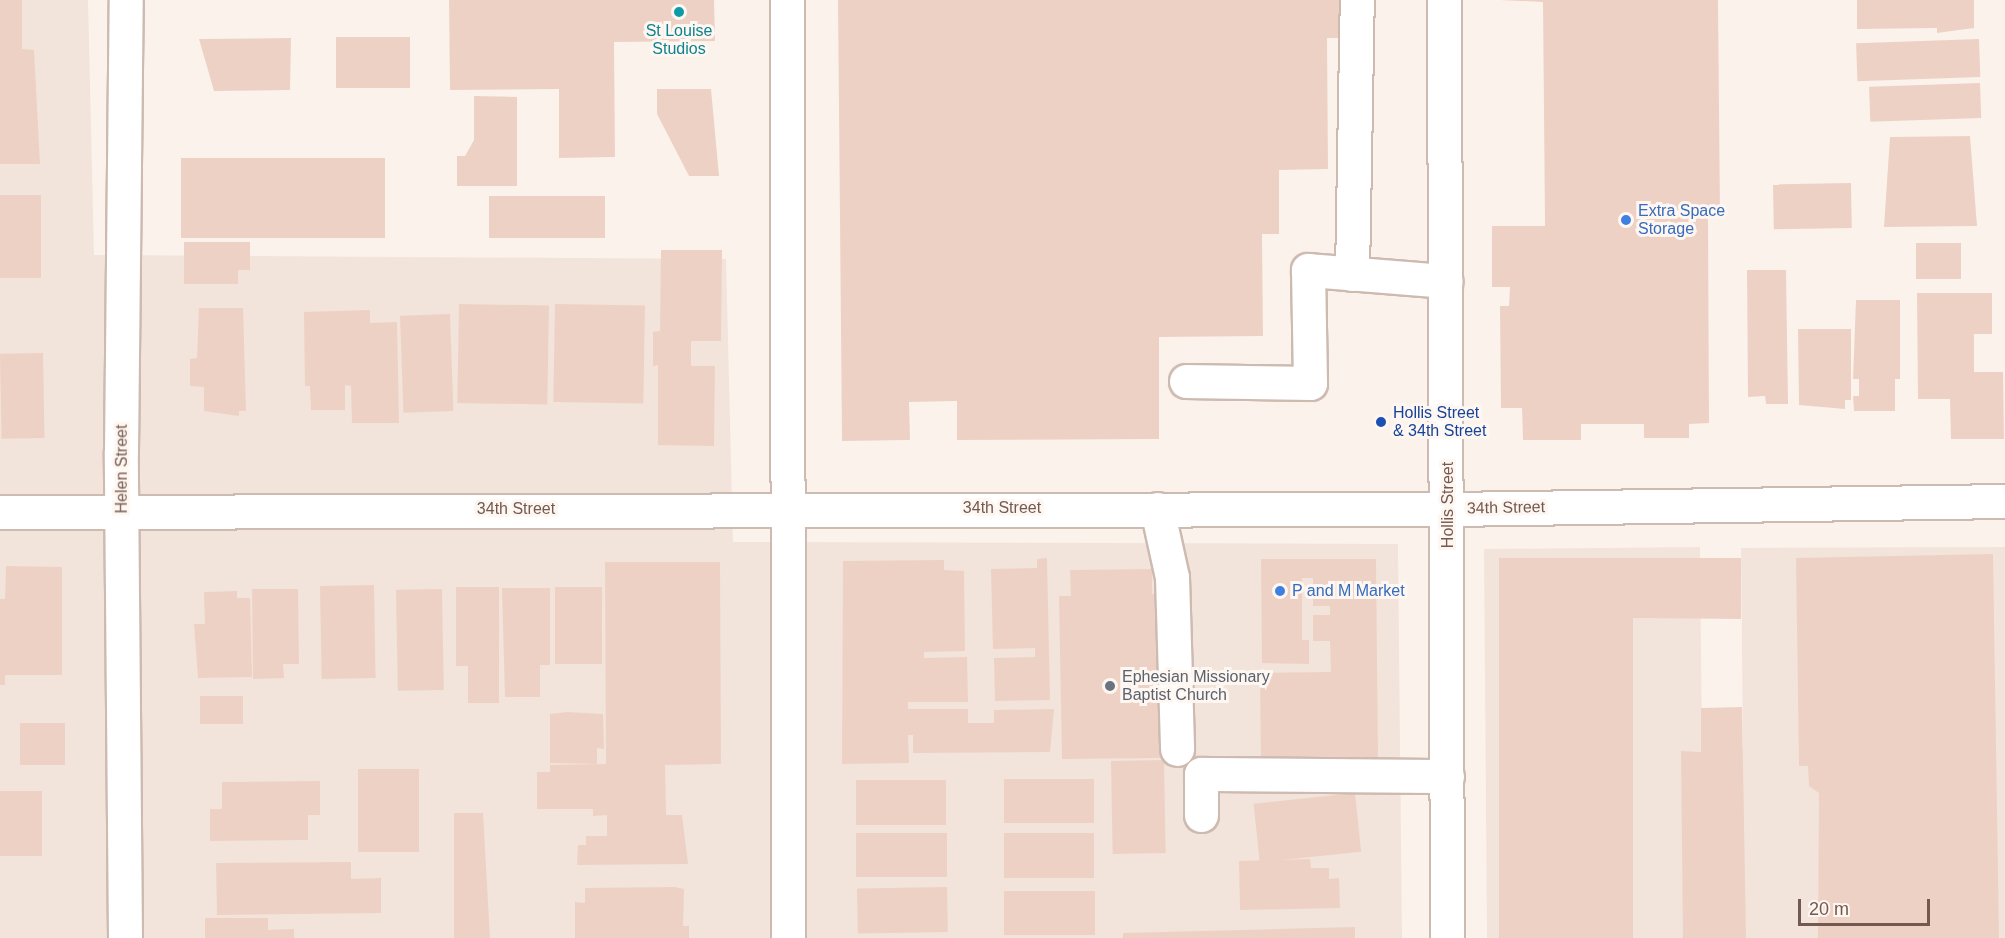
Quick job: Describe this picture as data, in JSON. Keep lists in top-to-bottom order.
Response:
{
  "streets": {
    "street": ["Helen Street", "Hollis Street", "34th Street"]
  },
  "crossings": [
    ["Helen Street", "34th Street"],
    ["Hollis Street", "34th Street"]
  ],
  "places": [
    "St Louise Studios",
    "Extra Space Storage",
    "Hollis Street & 34th Street",
    "P and M Market",
    "Ephesian Missionary Baptist Church"
  ],
  "scale_bar": "20 m"
}
